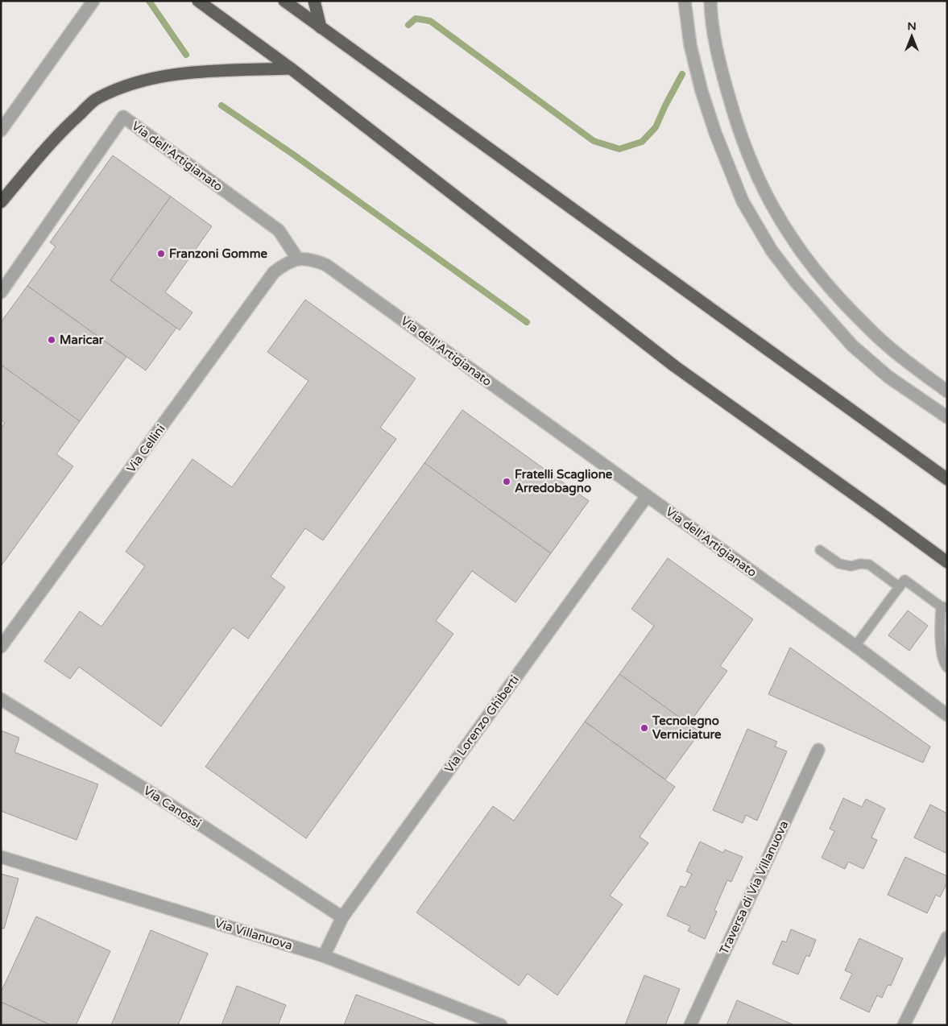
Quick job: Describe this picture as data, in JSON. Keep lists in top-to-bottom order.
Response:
{
  "streets": {
    "street": [
      "Via dell'Artigianato",
      "Via Cellini",
      "Via Lorenzo Ghiberti",
      "Via Canossi",
      "Traversa di Via Villanuova",
      "Via Villanuova"
    ]
  },
  "crossings": [
    ["Via dell'Artigianato", "Via Cellini"],
    ["Via dell'Artigianato", "Via Lorenzo Ghiberti"],
    ["Via Lorenzo Ghiberti", "Via Canossi"],
    ["Via Lorenzo Ghiberti", "Via Villanuova"]
  ],
  "places": [
    "Franzoni Gomme",
    "Maricar",
    "Fratelli Scaglione Arredobagno",
    "Tecnolegno Verniciature"
  ],
  "north": "top"
}
